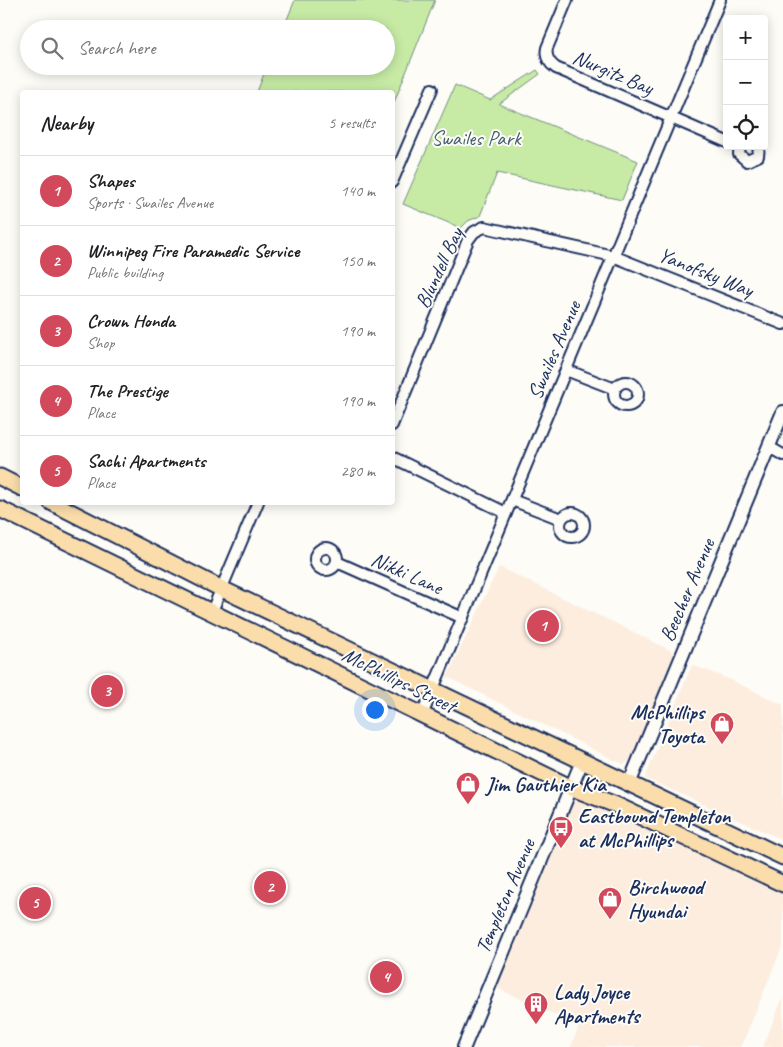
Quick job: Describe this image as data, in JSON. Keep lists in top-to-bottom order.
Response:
{
  "streets": {
    "main road": ["McPhillips Street"],
    "street": [
      "Nurgitz Bay",
      "Blundell Bay",
      "Yanofsky Way",
      "Swailes Avenue",
      "Nikki Lane",
      "Beecher Avenue",
      "Templeton Avenue"
    ]
  },
  "crossings": [
    ["Nurgitz Bay", "Swailes Avenue"],
    ["Blundell Bay", "Yanofsky Way"],
    ["Blundell Bay", "Swailes Avenue"],
    ["Yanofsky Way", "Swailes Avenue"],
    ["Swailes Avenue", "Nikki Lane"],
    ["Swailes Avenue", "McPhillips Street"],
    ["Beecher Avenue", "McPhillips Street"],
    ["McPhillips Street", "Templeton Avenue"]
  ],
  "parks": ["Swailes Park"],
  "places": {
    "shop": ["McPhillips Toyota", "Jim Gauthier Kia", "Birchwood Hyundai"],
    "bus stop": ["Eastbound Templeton at McPhillips"],
    "building": ["Lady Joyce Apartments"]
  },
  "page": {
    "map_buttons": ["+", "−"],
    "search": "Search here",
    "heading": ["Nearby", "5 results"],
    "list": [
      {
        "mark": "1",
        "name": "Shapes",
        "note": "Sports · Swailes Avenue",
        "value": "140 m"
      },
      {
        "mark": "2",
        "name": "Winnipeg Fire Paramedic Service",
        "note": "Public building",
        "value": "150 m"
      },
      {
        "mark": "3",
        "name": "Crown Honda",
        "note": "Shop",
        "value": "190 m"
      },
      {
        "mark": "4",
        "name": "The Prestige",
        "note": "Place",
        "value": "190 m"
      },
      {
        "mark": "5",
        "name": "Sachi Apartments",
        "note": "Place",
        "value": "280 m"
      }
    ],
    "pins": [
      "1",
      "3",
      "2",
      "5",
      "4"
    ]
  }
}
